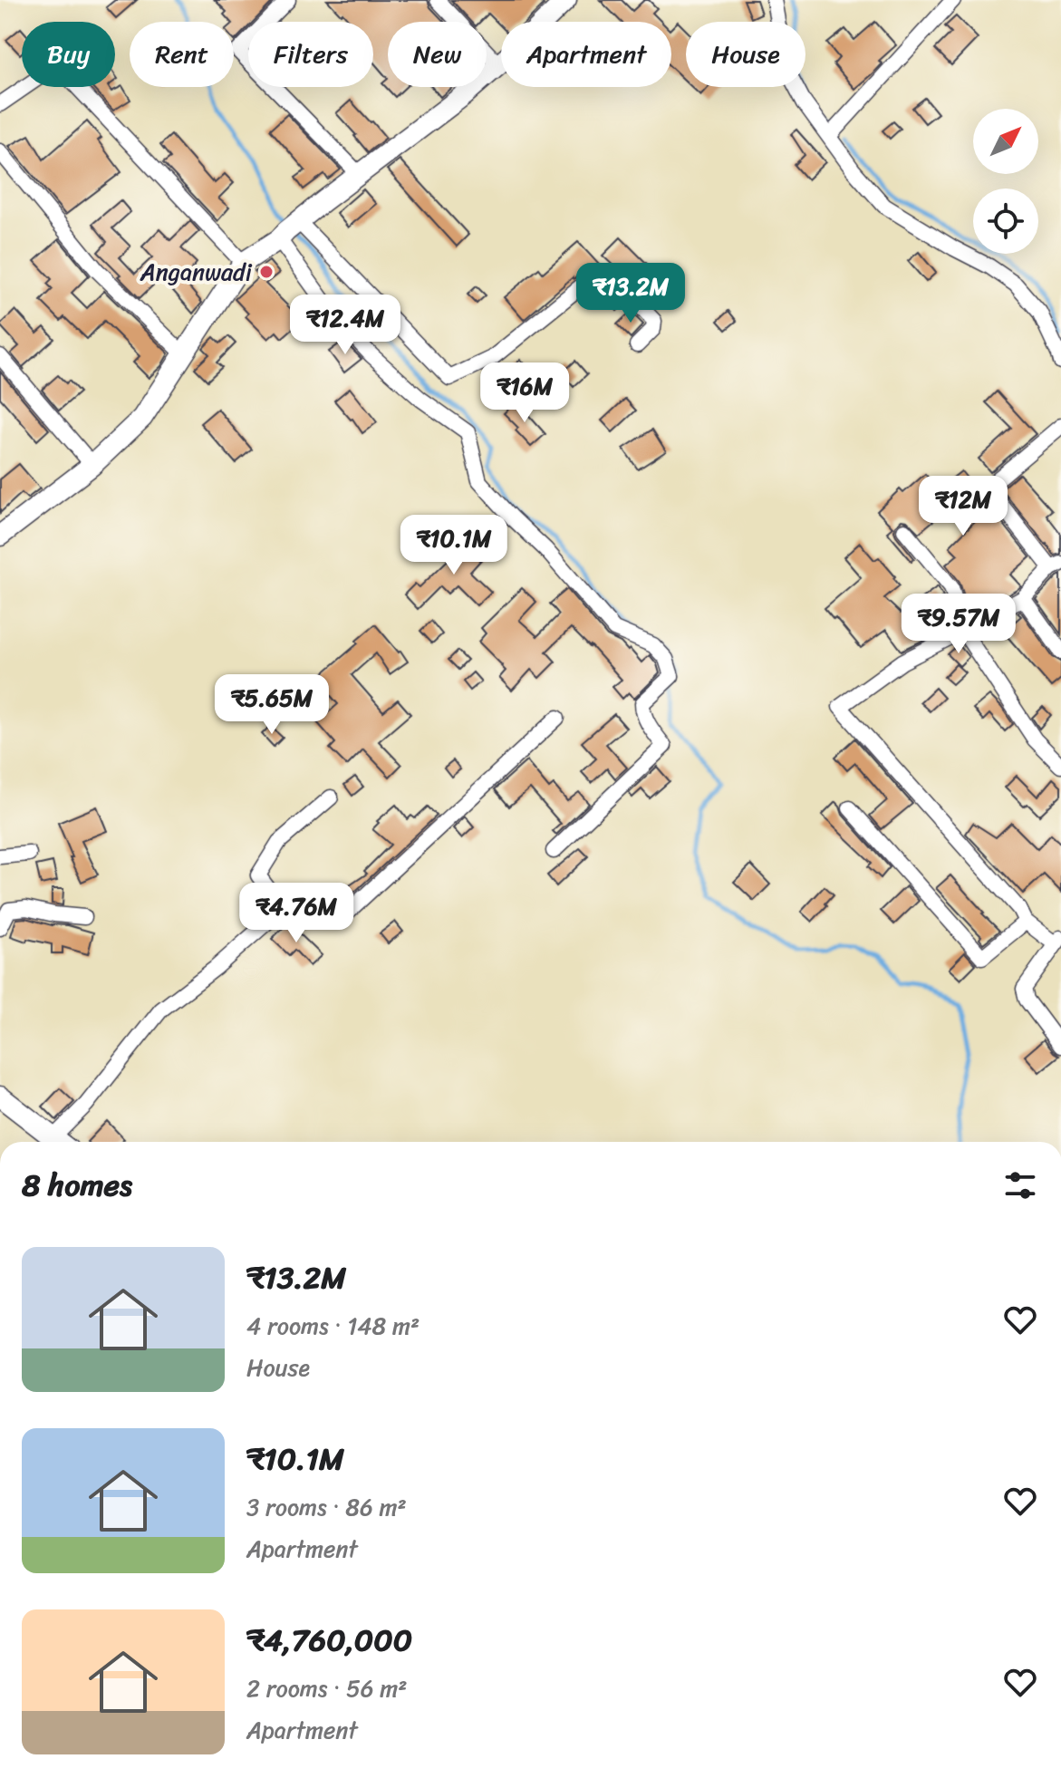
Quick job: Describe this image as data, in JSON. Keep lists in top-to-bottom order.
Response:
{
  "places": ["Anganwadi"],
  "north": "top right",
  "page": {
    "chip": [
      "Buy",
      "Rent",
      "Filters",
      "New",
      "Apartment",
      "House"
    ],
    "price": [
      "₹13.2M",
      "₹12.4M",
      "₹16M",
      "₹12M",
      "₹10.1M",
      "₹9.57M",
      "₹5.65M",
      "₹4.76M"
    ],
    "heading": "8 homes",
    "list": [
      {
        "name": "₹13.2M",
        "note": "4 rooms · 148 m² · House"
      },
      {
        "name": "₹10.1M",
        "note": "3 rooms · 86 m² · Apartment"
      },
      {
        "name": "₹4,760,000",
        "note": "2 rooms · 56 m² · Apartment"
      }
    ]
  }
}
